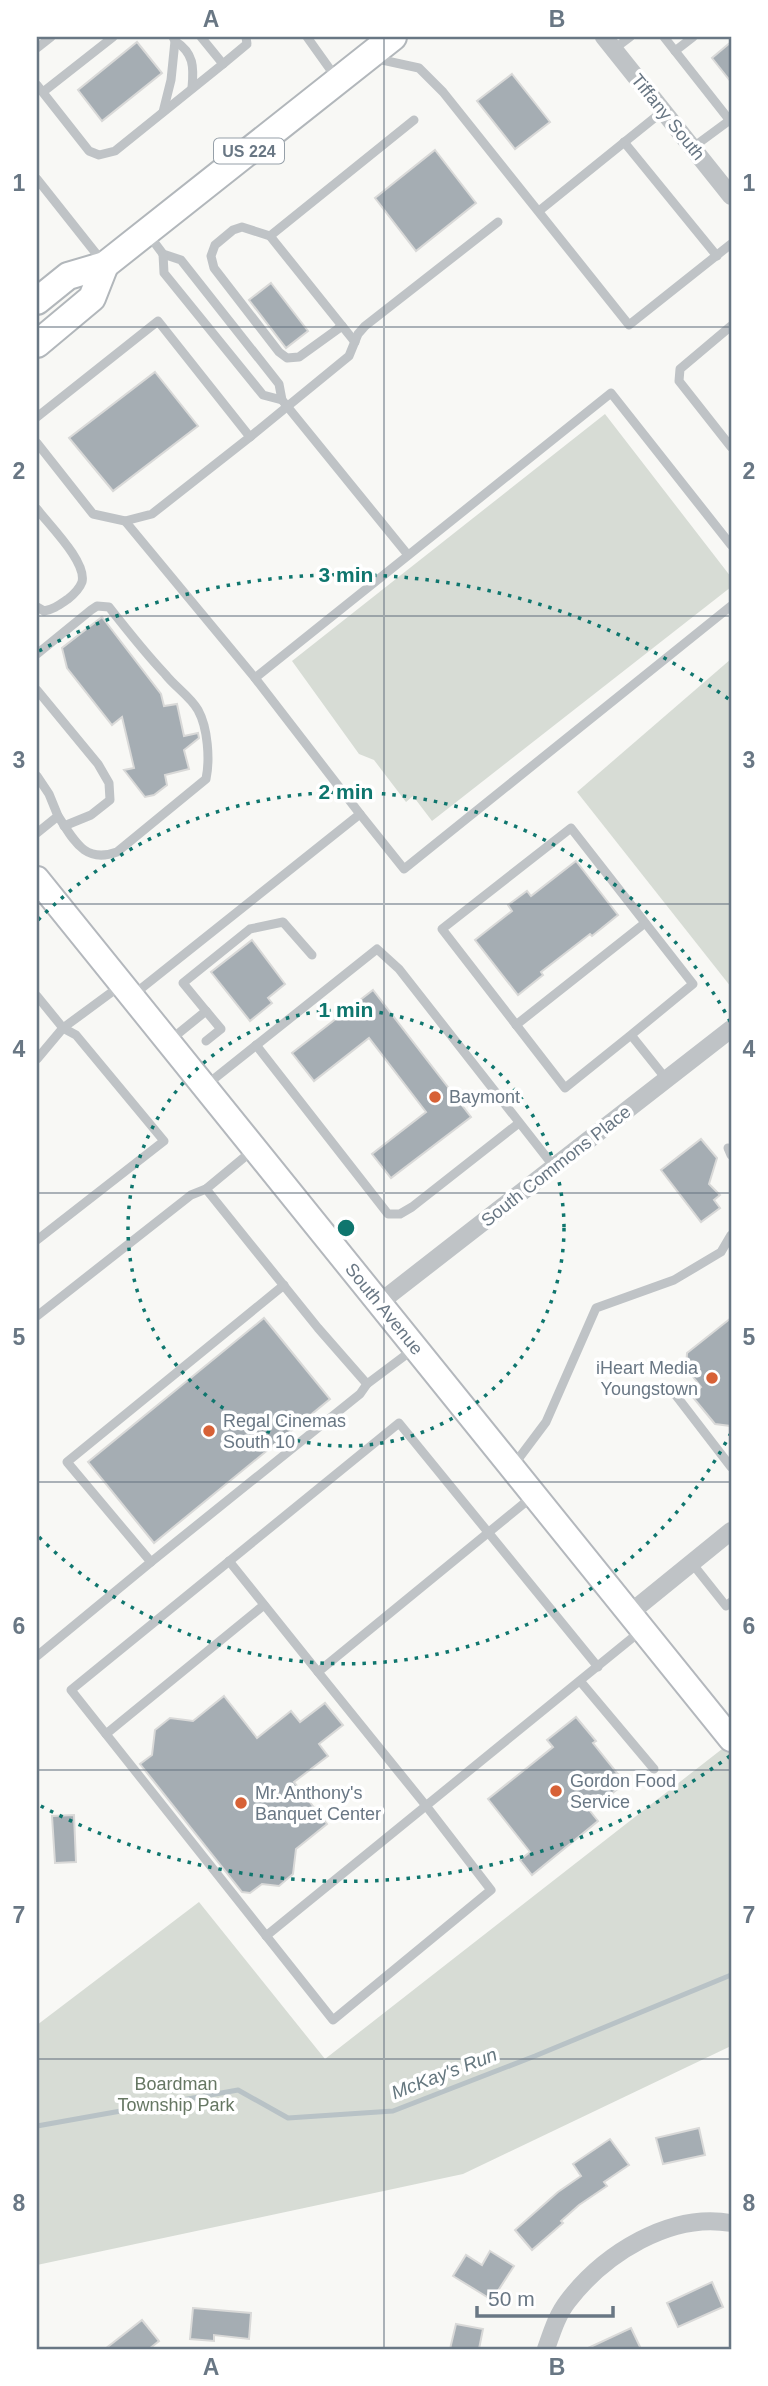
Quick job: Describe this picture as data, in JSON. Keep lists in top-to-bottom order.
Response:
{
  "streets": {
    "main road": ["US 224", "South Avenue"],
    "street": ["Tiffany South", "South Commons Place"]
  },
  "crossings": [
    ["South Commons Place", "South Avenue"]
  ],
  "water": ["McKay's Run"],
  "parks": ["Boardman Township Park"],
  "places": [
    "Baymont",
    "iHeart Media Youngstown",
    "Regal Cinemas South 10",
    "Gordon Food Service",
    "Mr. Anthony's Banquet Center"
  ],
  "scale_bar": "50 m",
  "grid": {
    "columns": ["A", "B"],
    "rows": [
      "1",
      "2",
      "3",
      "4",
      "5",
      "6",
      "7",
      "8"
    ]
  },
  "rings": ["3 min", "2 min", "1 min"]
}
